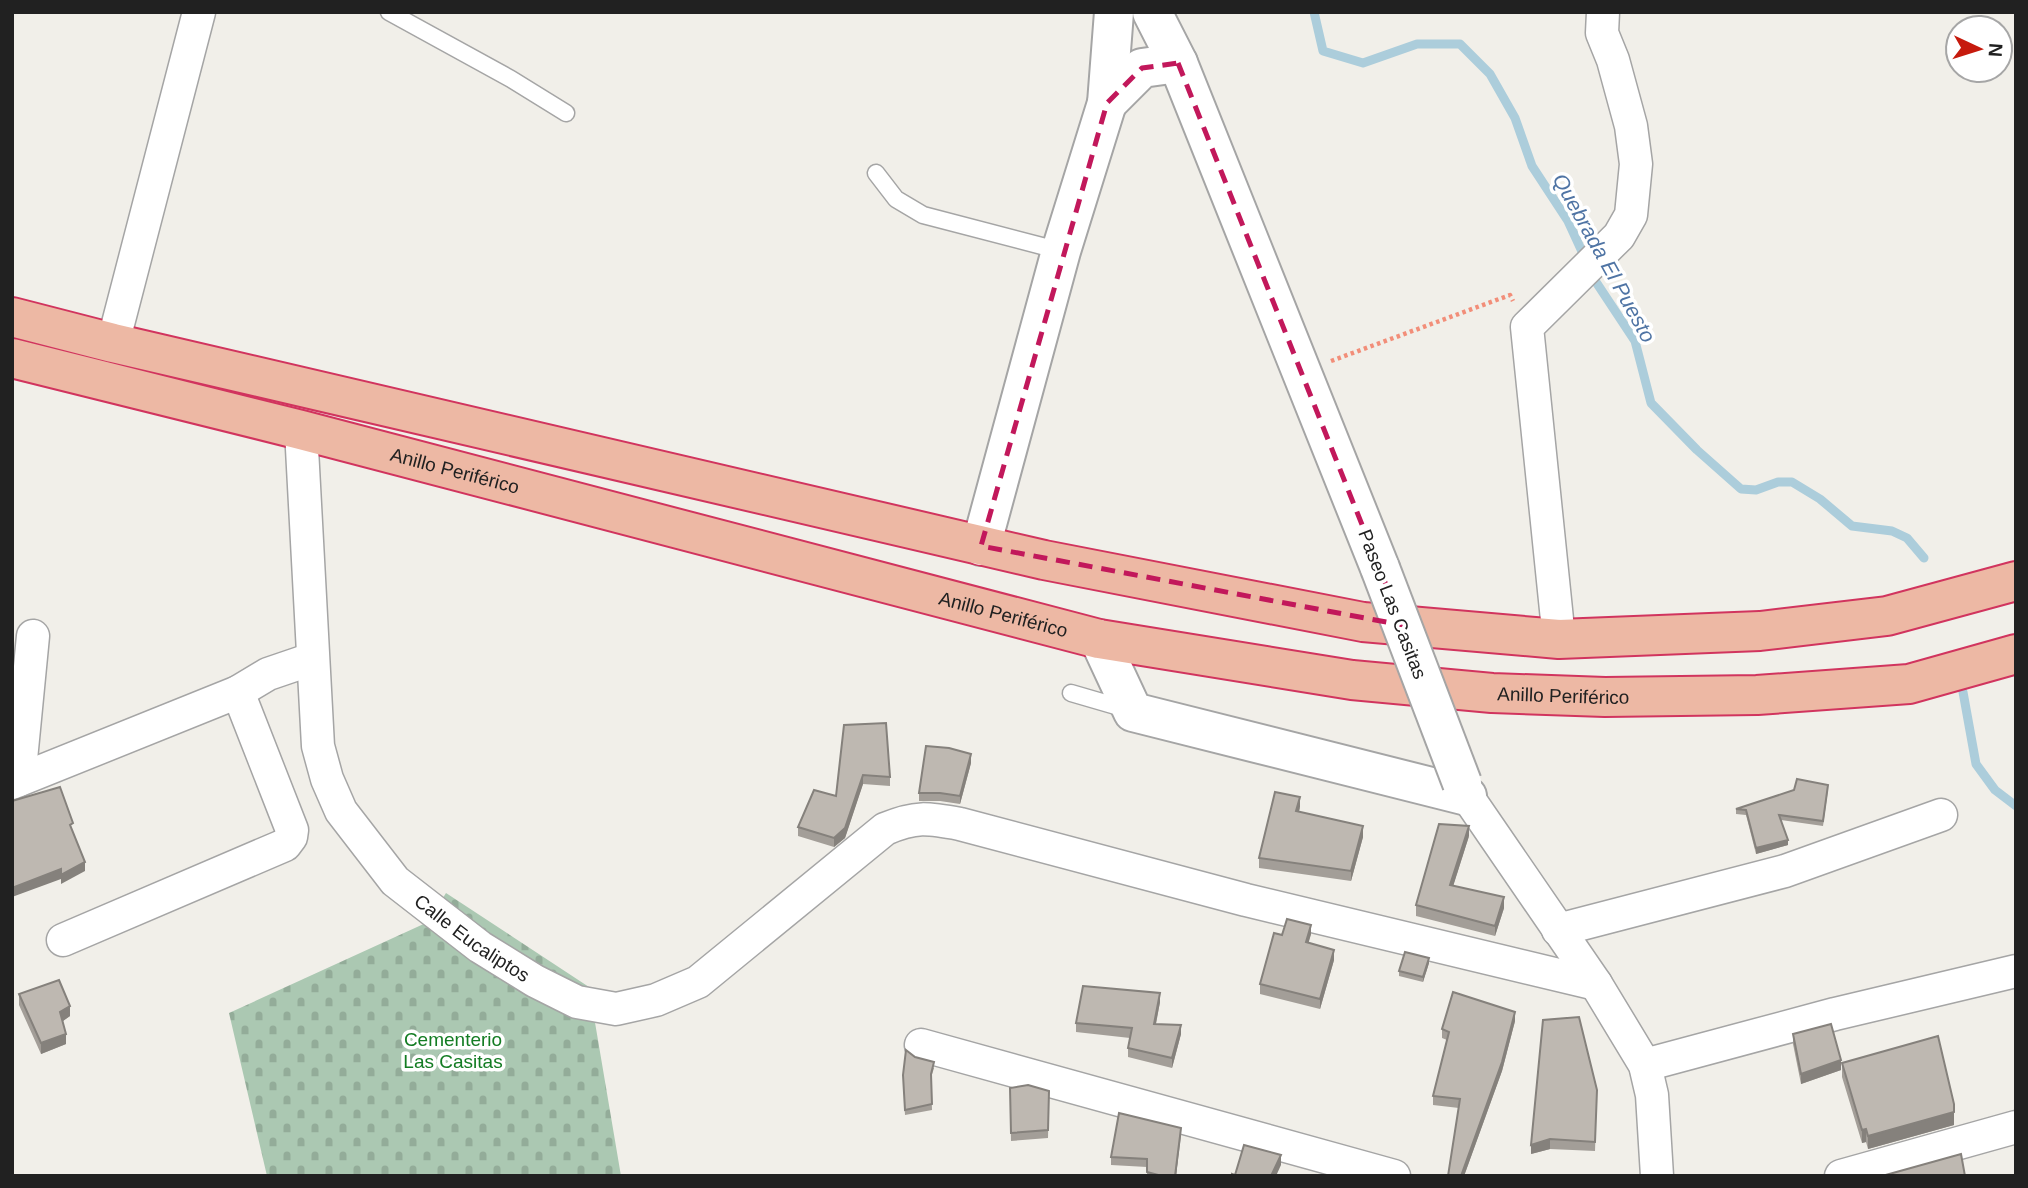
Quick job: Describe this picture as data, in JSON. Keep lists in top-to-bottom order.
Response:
{
  "streets": {
    "highway": ["Anillo Periférico"],
    "street": ["Paseo Las Casitas", "Calle Eucaliptos"]
  },
  "crossings": [
    ["Anillo Periférico", "Calle Eucaliptos"],
    ["Paseo Las Casitas", "Calle Eucaliptos"]
  ],
  "water": ["Quebrada El Puesto"],
  "parks": ["Cementerio Las Casitas"],
  "north": "right"
}
